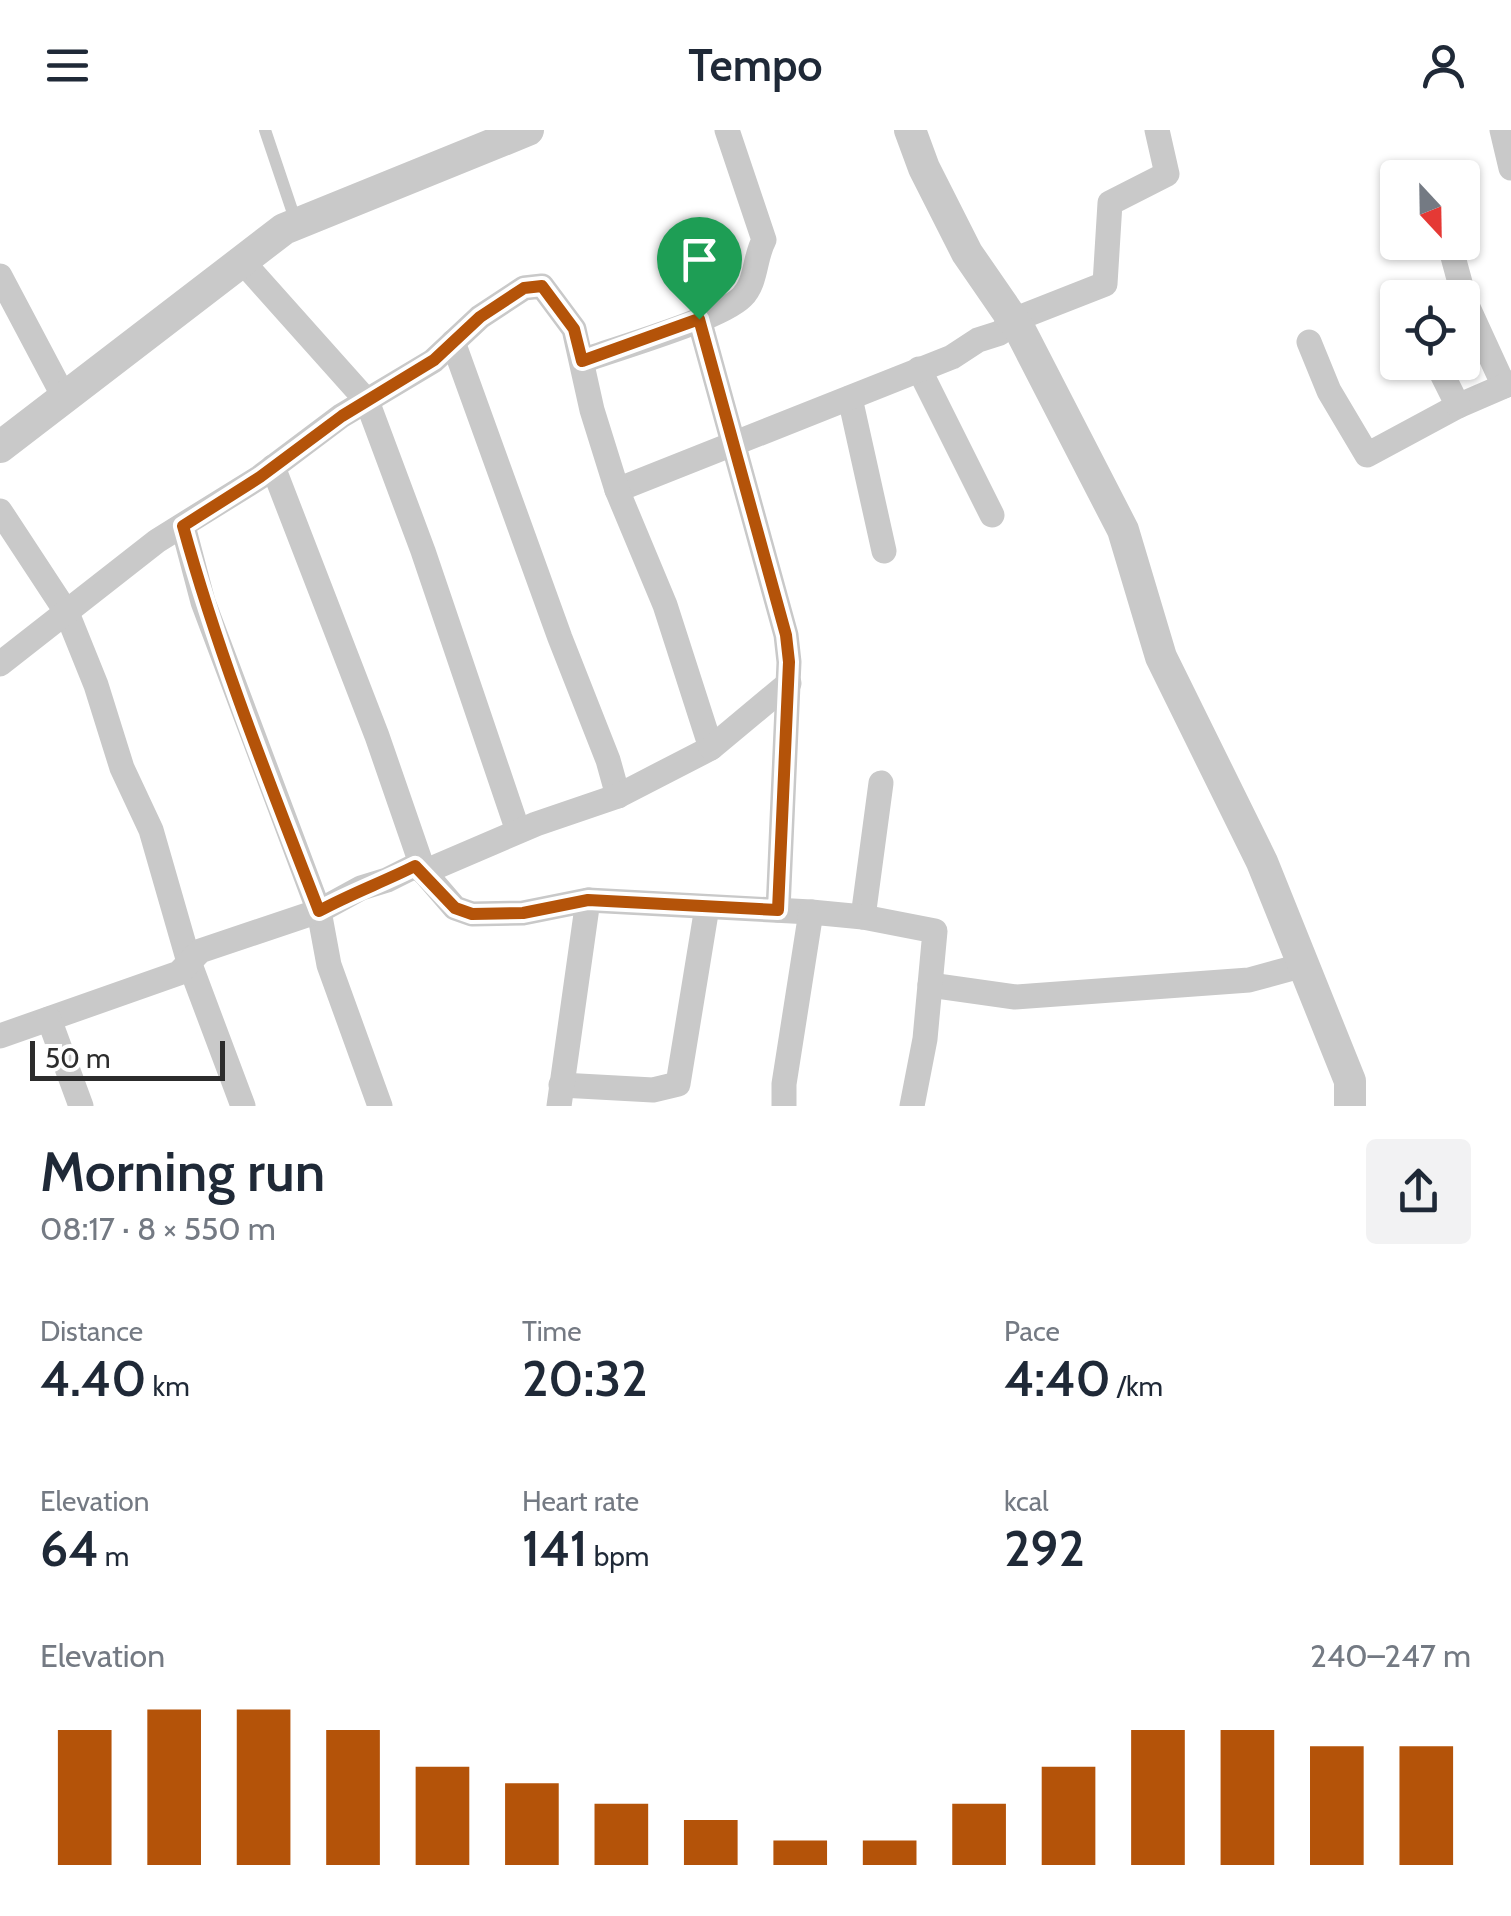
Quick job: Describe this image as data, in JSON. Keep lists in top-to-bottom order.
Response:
{
  "scale_bar": "50 m",
  "north": "bottom",
  "page": {
    "header": "Tempo",
    "scale": "50 m",
    "heading": ["Morning run", "08:17 · 8 × 550 m"],
    "stats": [
      ["Distance", "4.40 km"],
      ["Time", "20:32"],
      ["Pace", "4:40 /km"],
      ["Elevation", "64 m"],
      ["Heart rate", "141 bpm"],
      ["kcal", "292"]
    ],
    "chart": ["Elevation", "240–247 m"]
  }
}
